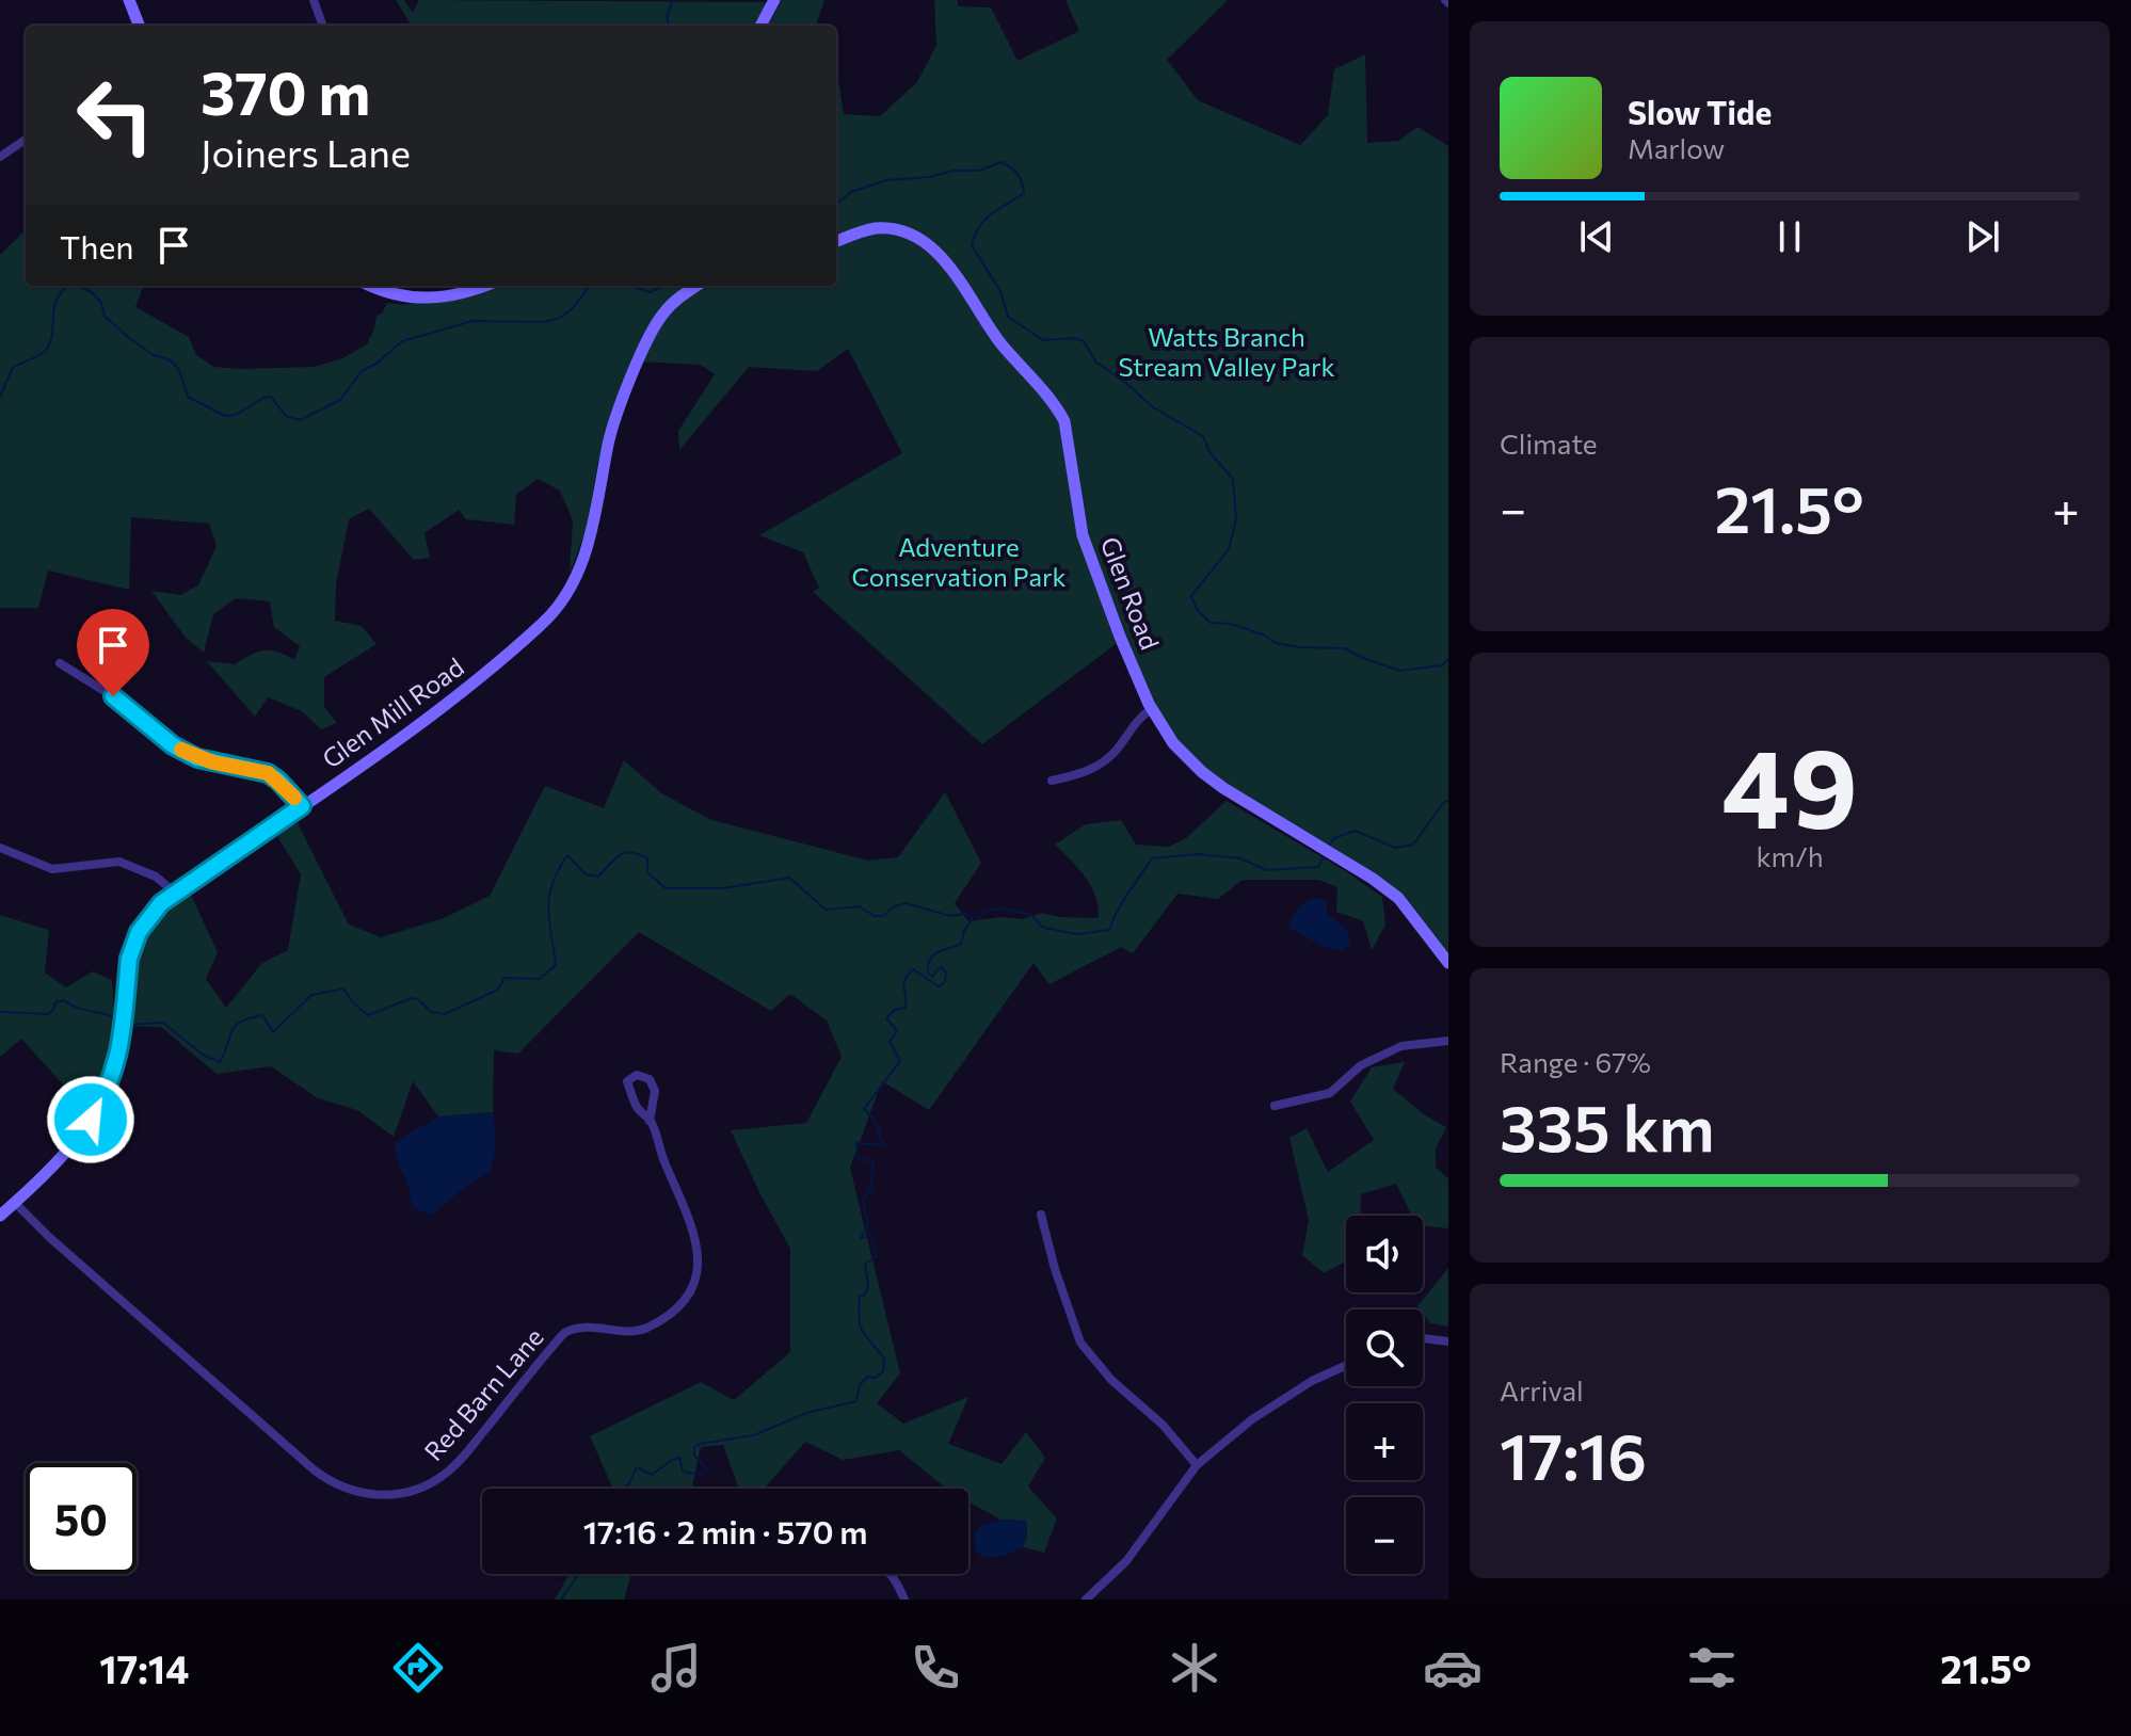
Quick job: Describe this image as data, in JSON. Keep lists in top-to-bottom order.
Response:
{
  "streets": {
    "main road": ["Glen Road", "Glen Mill Road"],
    "street": ["Red Barn Lane"]
  },
  "crossings": [
    ["Glen Mill Road", "Red Barn Lane"]
  ],
  "parks": ["Watts Branch Stream Valley Park", "Adventure Conservation Park"],
  "page": {
    "turn": ["370 m", "Joiners Lane"],
    "song": ["Slow Tide", "Marlow"],
    "then": "Then",
    "tile": [
      "Climate",
      ["49", "km/h"],
      ["Range · 67%", "335 km"],
      ["Arrival", "17:16"]
    ],
    "heat": ["−", "21.5°", "+"],
    "map_buttons": ["+", "−"],
    "limit": "50",
    "trip": "17:16 · 2 min · 570 m",
    "tabs": ["17:14", "21.5°"]
  }
}
